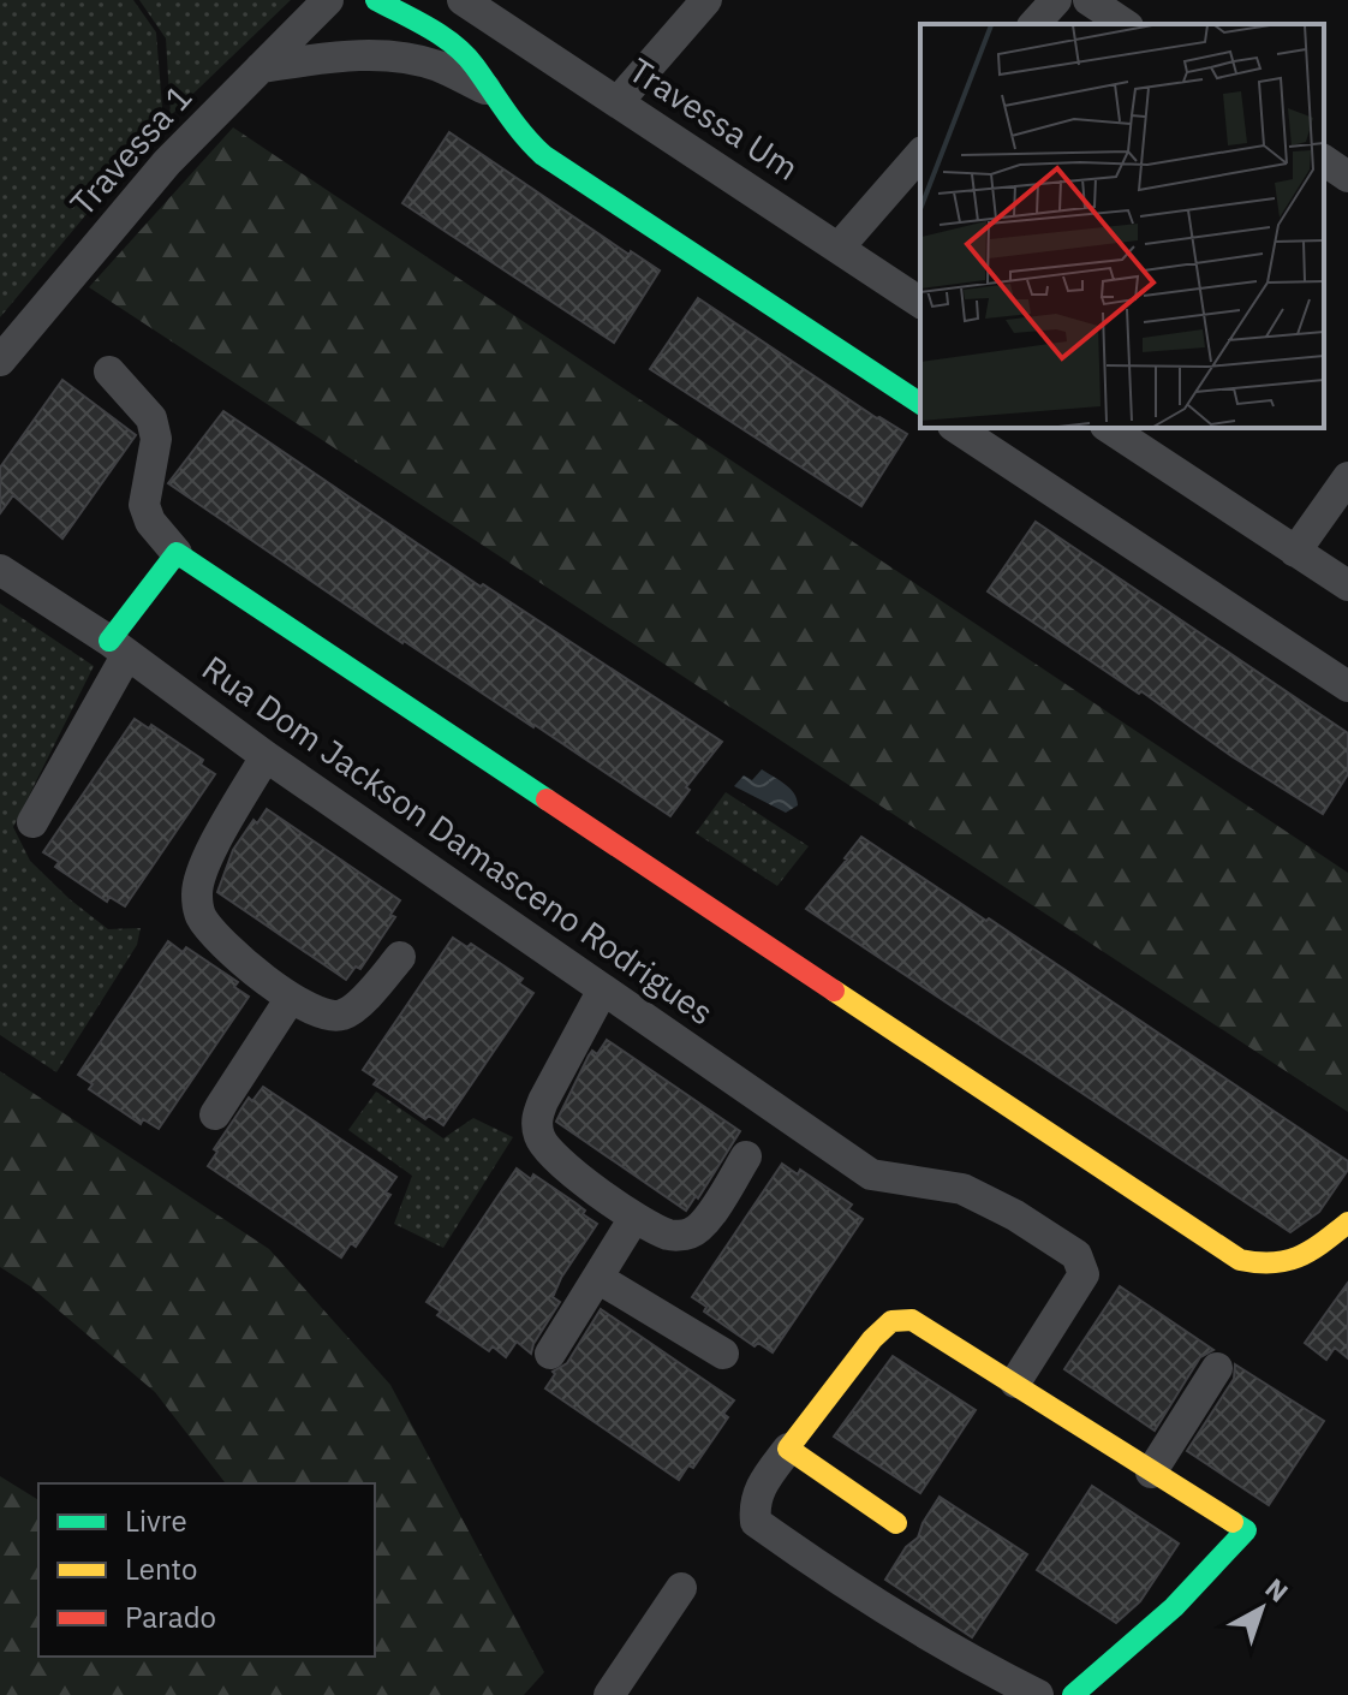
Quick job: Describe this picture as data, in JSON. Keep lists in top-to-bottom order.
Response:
{
  "streets": {
    "street": ["Travessa Um", "Travessa 1", "Rua Dom Jackson Damasceno Rodrigues"]
  },
  "legend": ["Livre", "Lento", "Parado"],
  "north": "top right"
}
